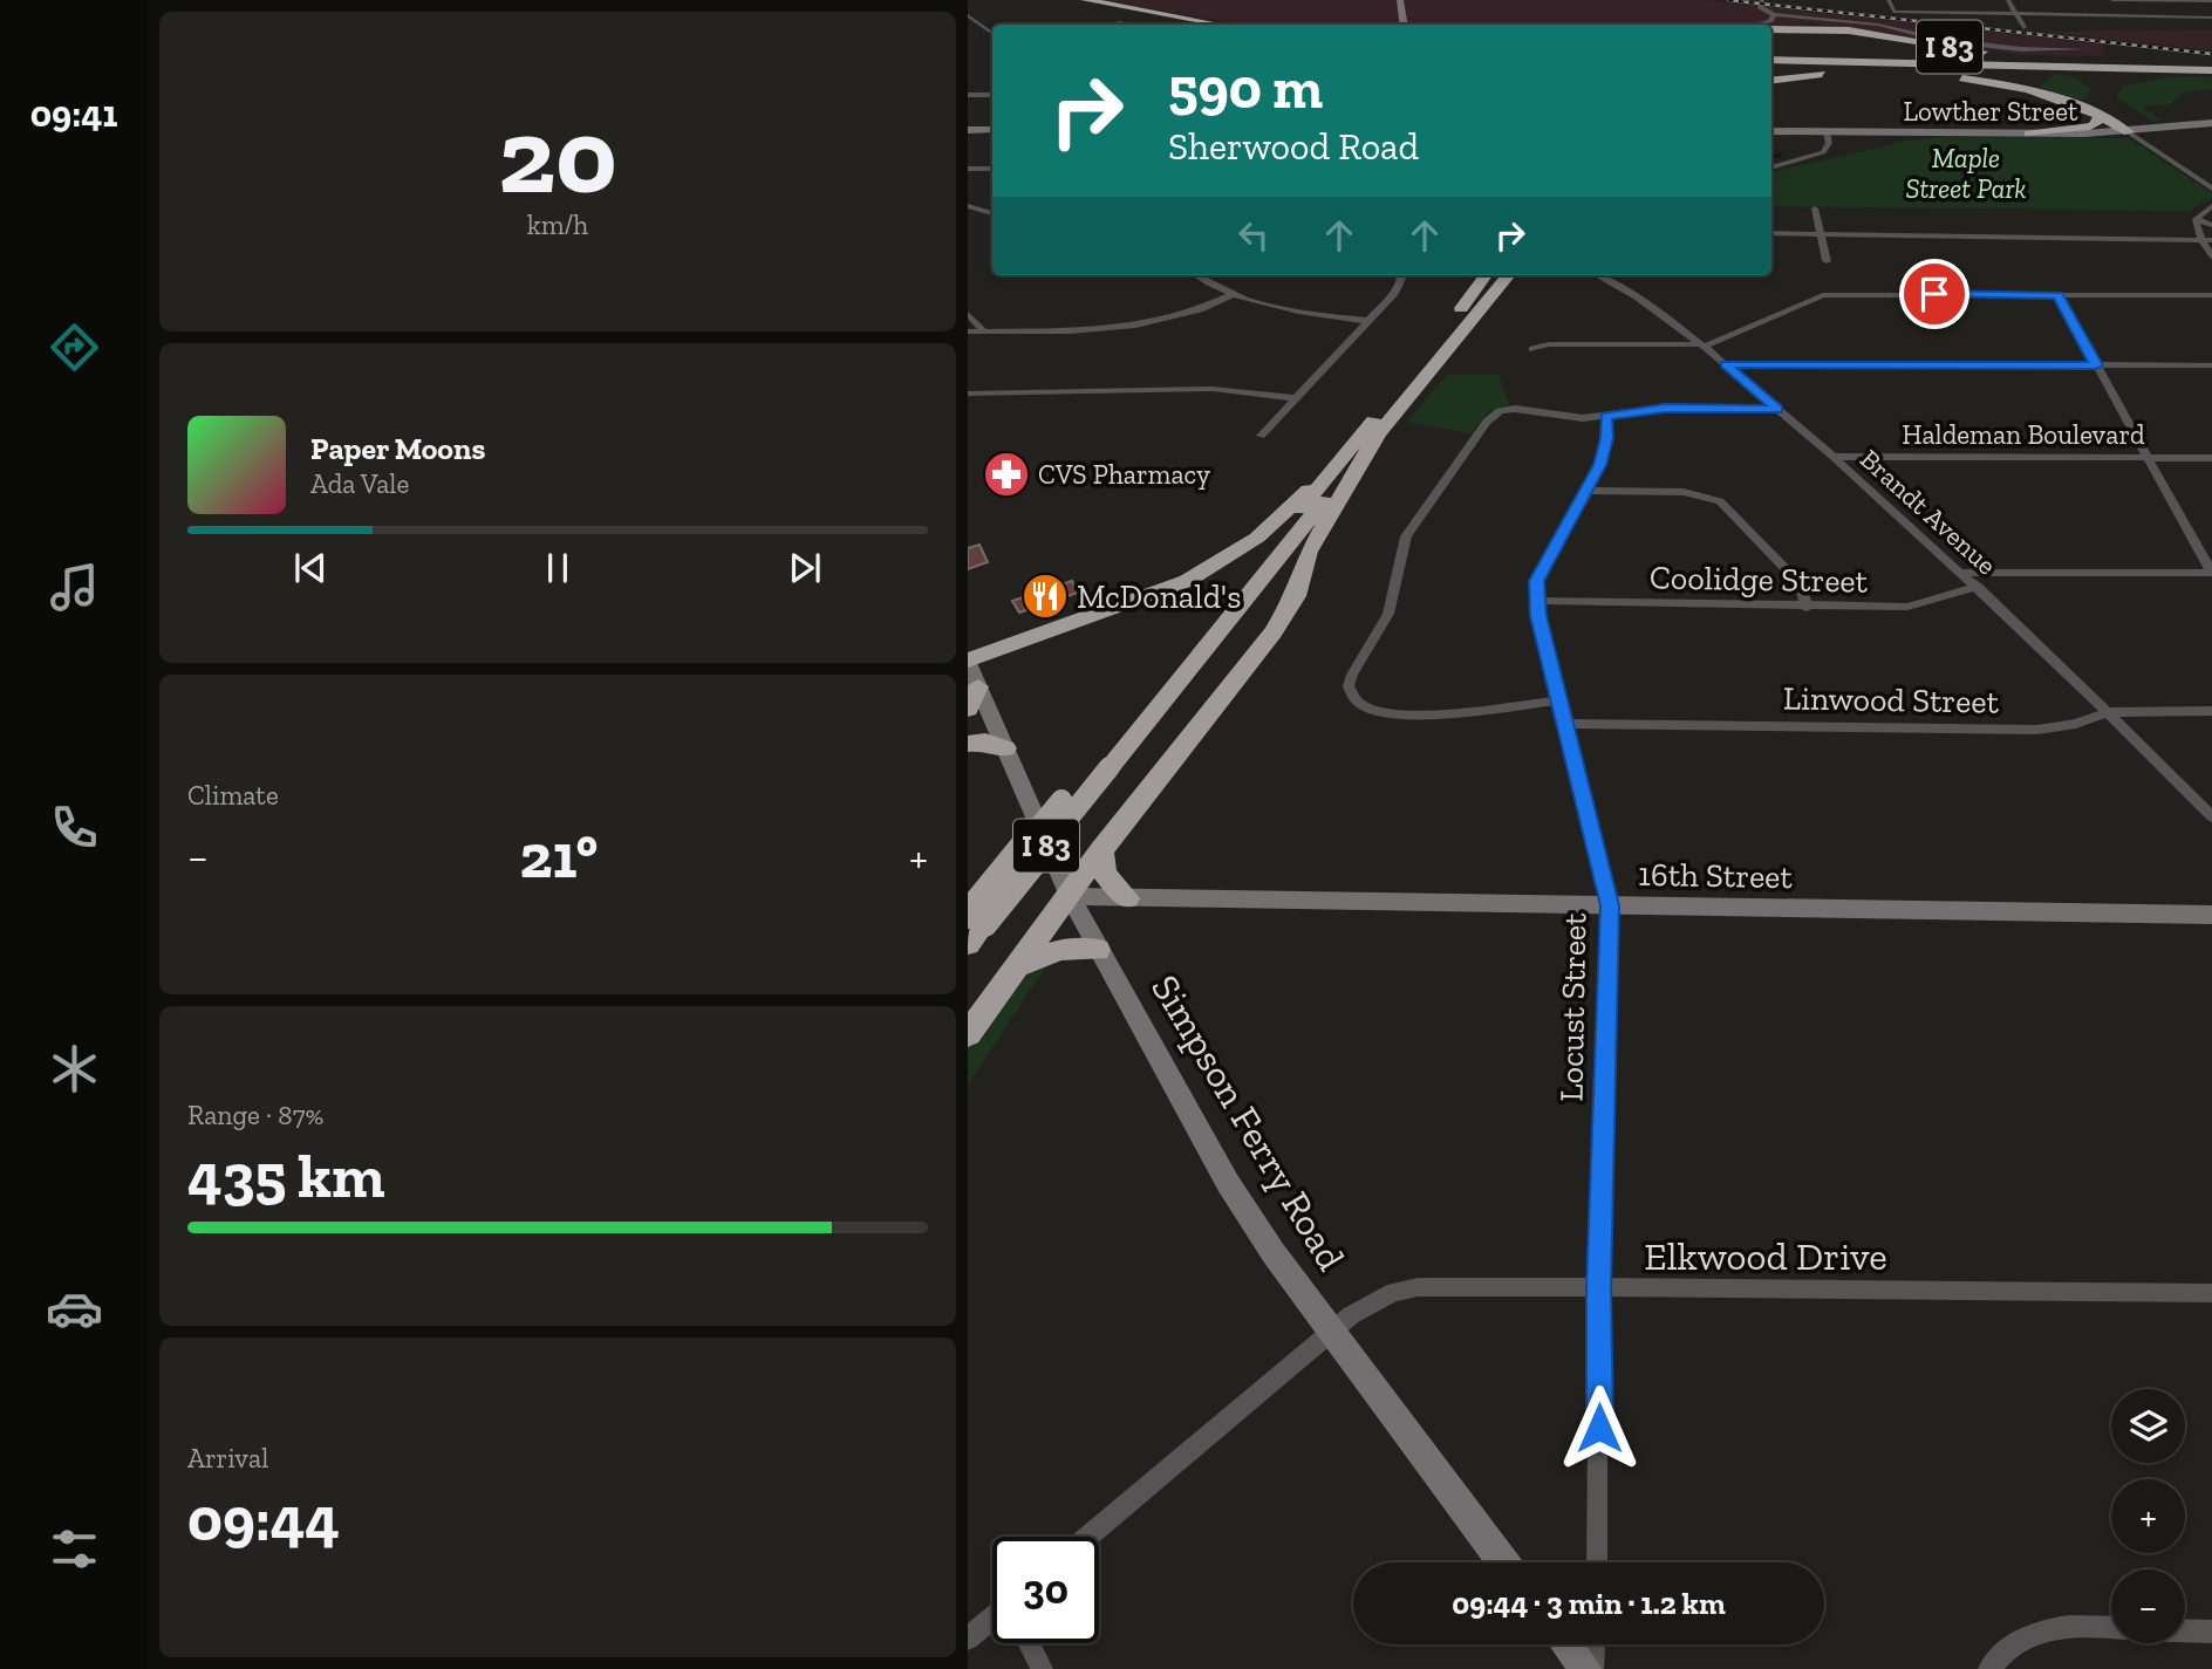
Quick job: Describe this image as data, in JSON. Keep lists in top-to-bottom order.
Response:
{
  "streets": {
    "highway": ["I 83"],
    "main road": ["Lowther Street", "16th Street", "Simpson Ferry Road"],
    "street": [
      "Haldeman Boulevard",
      "Brandt Avenue",
      "Coolidge Street",
      "Linwood Street",
      "Locust Street",
      "Elkwood Drive"
    ]
  },
  "crossings": [
    ["Haldeman Boulevard", "Brandt Avenue"],
    ["Brandt Avenue", "Coolidge Street"],
    ["Brandt Avenue", "Linwood Street"],
    ["Coolidge Street", "Locust Street"],
    ["Linwood Street", "Locust Street"],
    ["16th Street", "Locust Street"],
    ["16th Street", "Simpson Ferry Road"],
    ["Locust Street", "Elkwood Drive"],
    ["Simpson Ferry Road", "Elkwood Drive"]
  ],
  "parks": ["Maple Street Park"],
  "places": {
    "pharmacy": ["CVS Pharmacy"],
    "restaurant": ["McDonald's"]
  },
  "page": {
    "tabs": "09:41",
    "tile": [
      ["20", "km/h"],
      "Climate",
      ["Range · 87%", "435 km"],
      ["Arrival", "09:44"]
    ],
    "turn": ["590 m", "Sherwood Road"],
    "song": ["Paper Moons", "Ada Vale"],
    "heat": ["−", "21°", "+"],
    "map_buttons": ["+", "−"],
    "limit": "30",
    "trip": "09:44 · 3 min · 1.2 km"
  }
}
